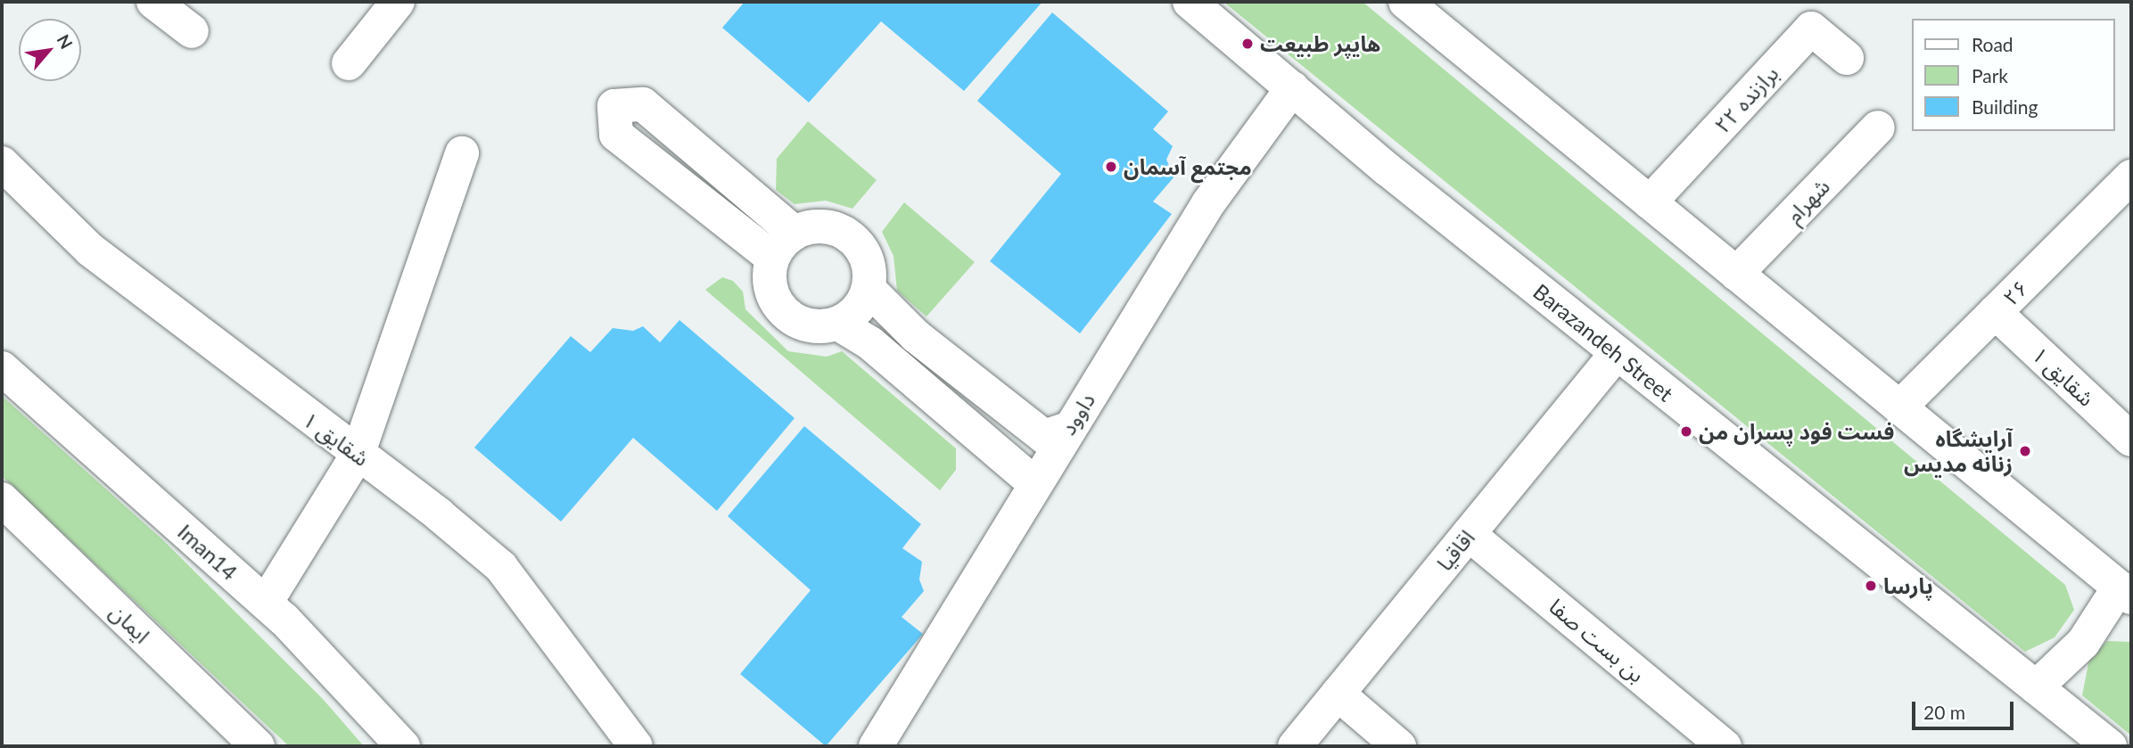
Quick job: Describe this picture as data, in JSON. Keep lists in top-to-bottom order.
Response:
{
  "streets": {
    "street": [
      "برازنده ۲۲",
      "شهرام",
      "۲۶",
      "Barazandeh Street",
      "شقایق ۱",
      "داوود",
      "اقاقیا",
      "Iman14",
      "ایمان",
      "بن بست صفا"
    ]
  },
  "crossings": [
    ["۲۶", "شقایق ۱"],
    ["Barazandeh Street", "داوود"],
    ["Barazandeh Street", "اقاقیا"],
    ["اقاقیا", "بن بست صفا"]
  ],
  "places": [
    "هایپر طبیعت",
    "مجتمع آسمان",
    "فست فود پسران من",
    "آرایشگاه زنانه مدیس",
    "پارسا"
  ],
  "legend": ["Road", "Park", "Building"],
  "scale_bar": "20 m",
  "north": "top right"
}
